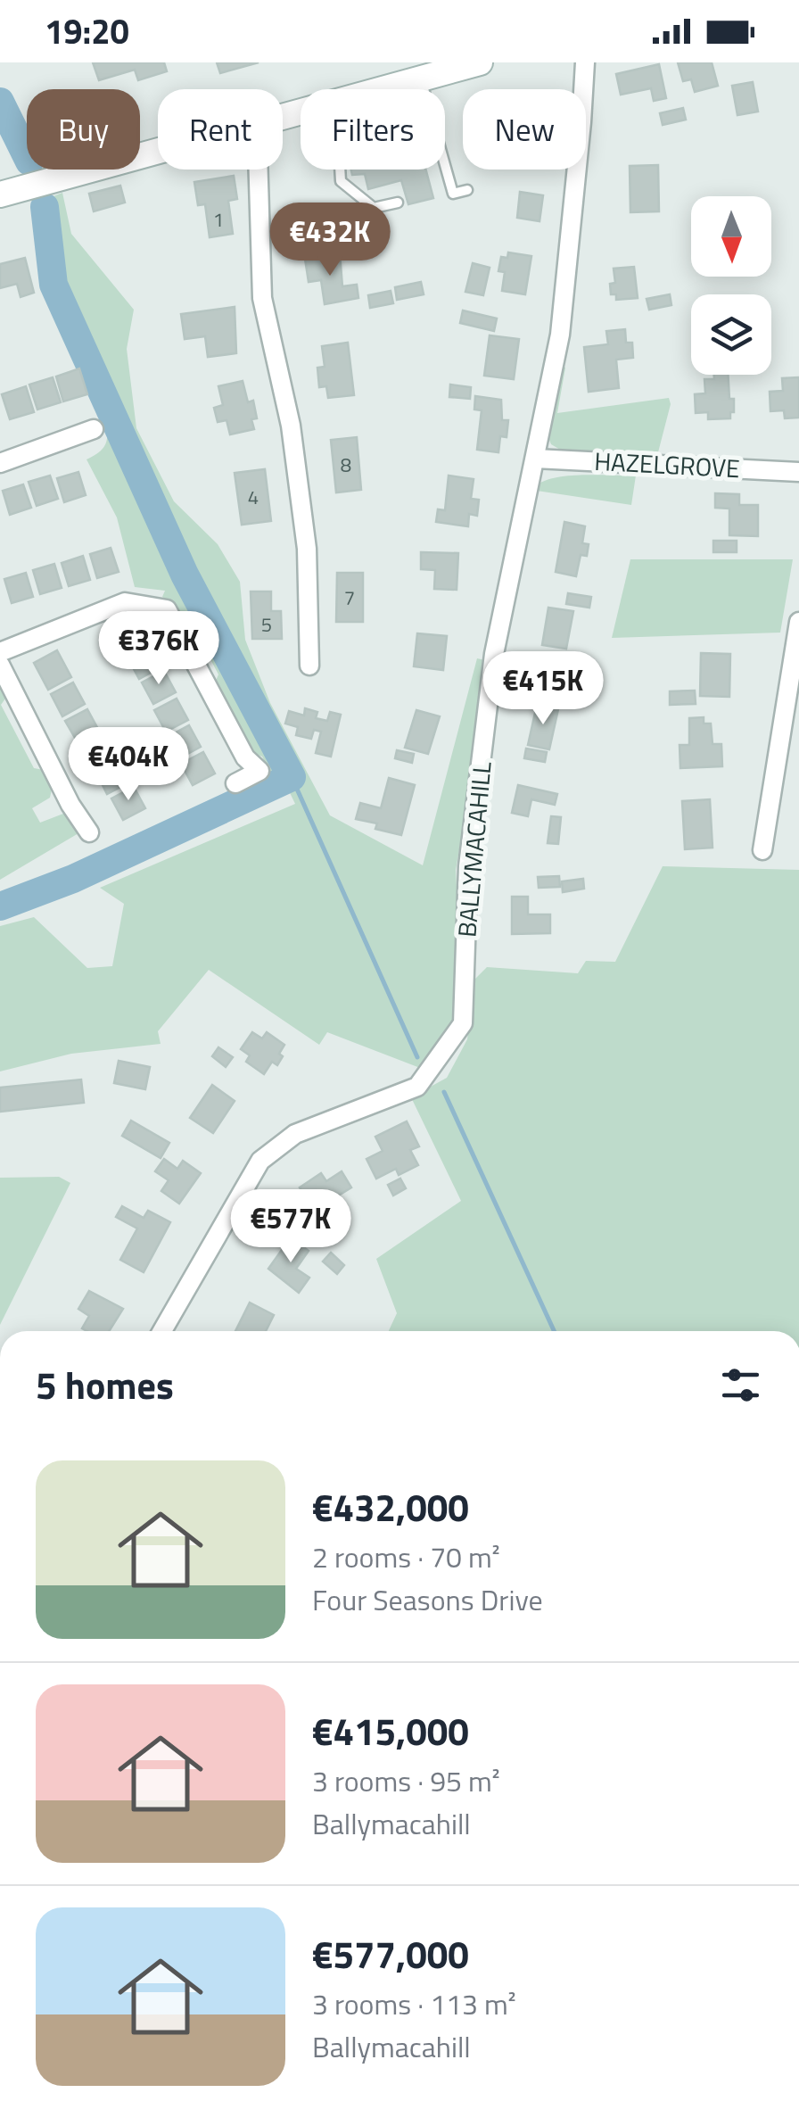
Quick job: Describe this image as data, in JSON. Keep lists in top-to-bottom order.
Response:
{
  "streets": {
    "street": ["HAZELGROVE", "BALLYMACAHILL"]
  },
  "crossings": [
    ["HAZELGROVE", "BALLYMACAHILL"]
  ],
  "house_numbers": [
    "1",
    "8",
    "4",
    "7",
    "5"
  ],
  "north": "bottom",
  "page": {
    "status": "19:20",
    "chip": [
      "Buy",
      "Rent",
      "Filters",
      "New"
    ],
    "price": [
      "€432K",
      "€376K",
      "€415K",
      "€404K",
      "€577K"
    ],
    "heading": "5 homes",
    "list": [
      {
        "name": "€432,000",
        "note": "2 rooms · 70 m² · Four Seasons Drive"
      },
      {
        "name": "€415,000",
        "note": "3 rooms · 95 m² · Ballymacahill"
      },
      {
        "name": "€577,000",
        "note": "3 rooms · 113 m² · Ballymacahill"
      }
    ]
  }
}
